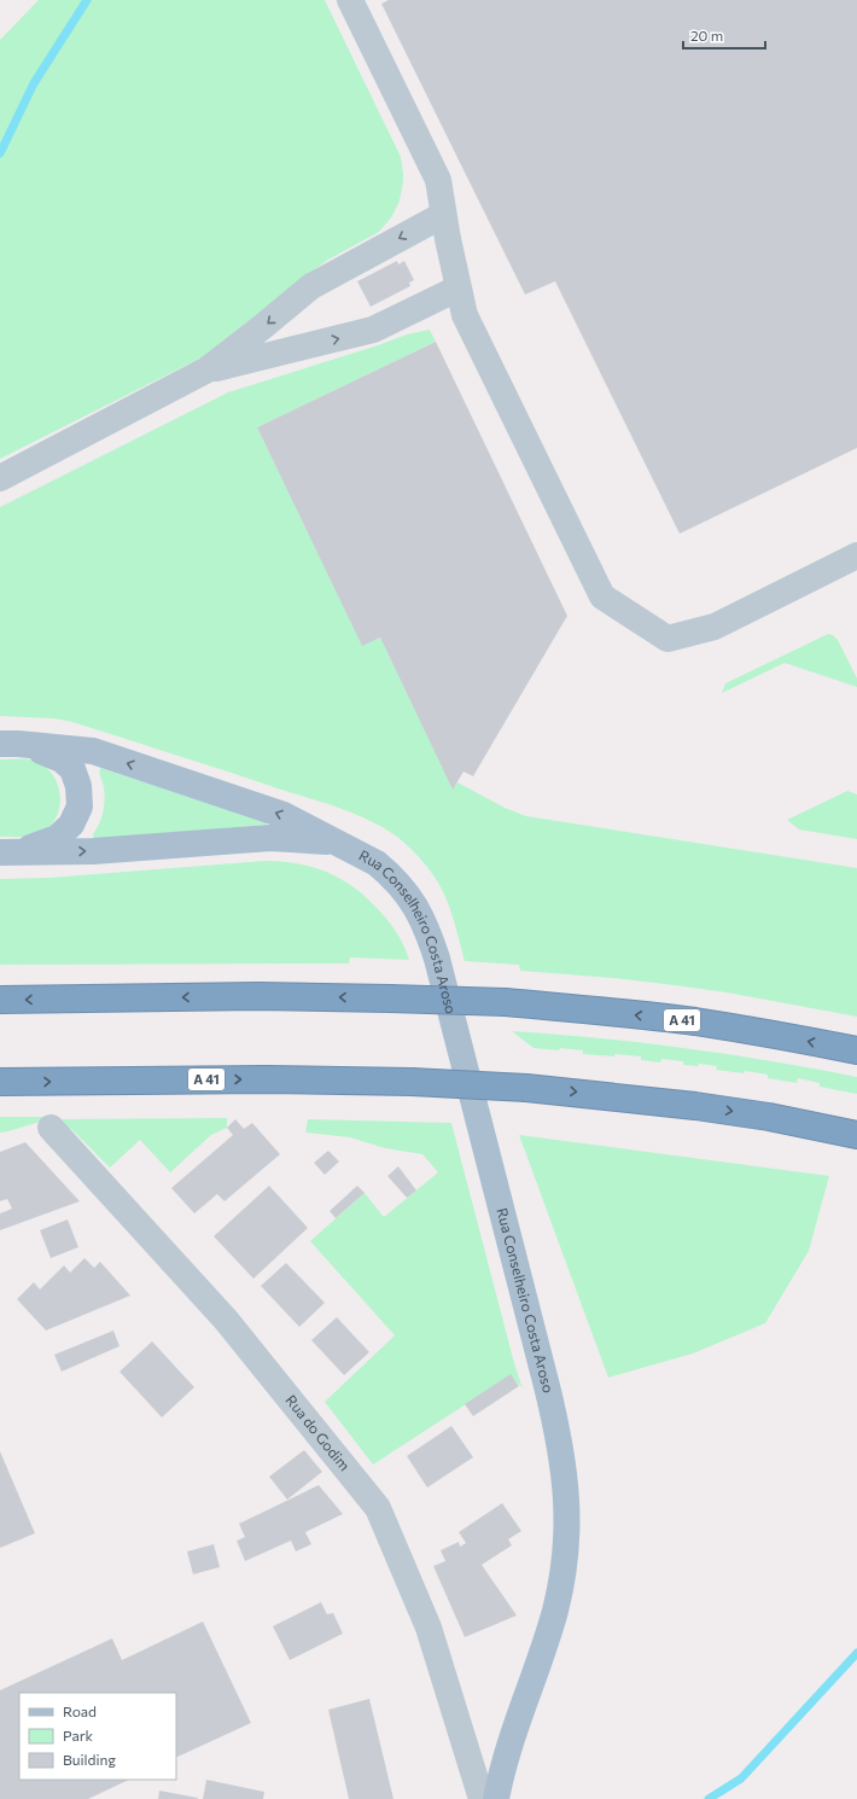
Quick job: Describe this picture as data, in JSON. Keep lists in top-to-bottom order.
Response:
{
  "streets": {
    "highway": ["A 41"],
    "main road": ["Rua Conselheiro Costa Aroso"],
    "street": ["Rua do Godim"]
  },
  "legend": ["Road", "Park", "Building"],
  "scale_bar": "20 m"
}
